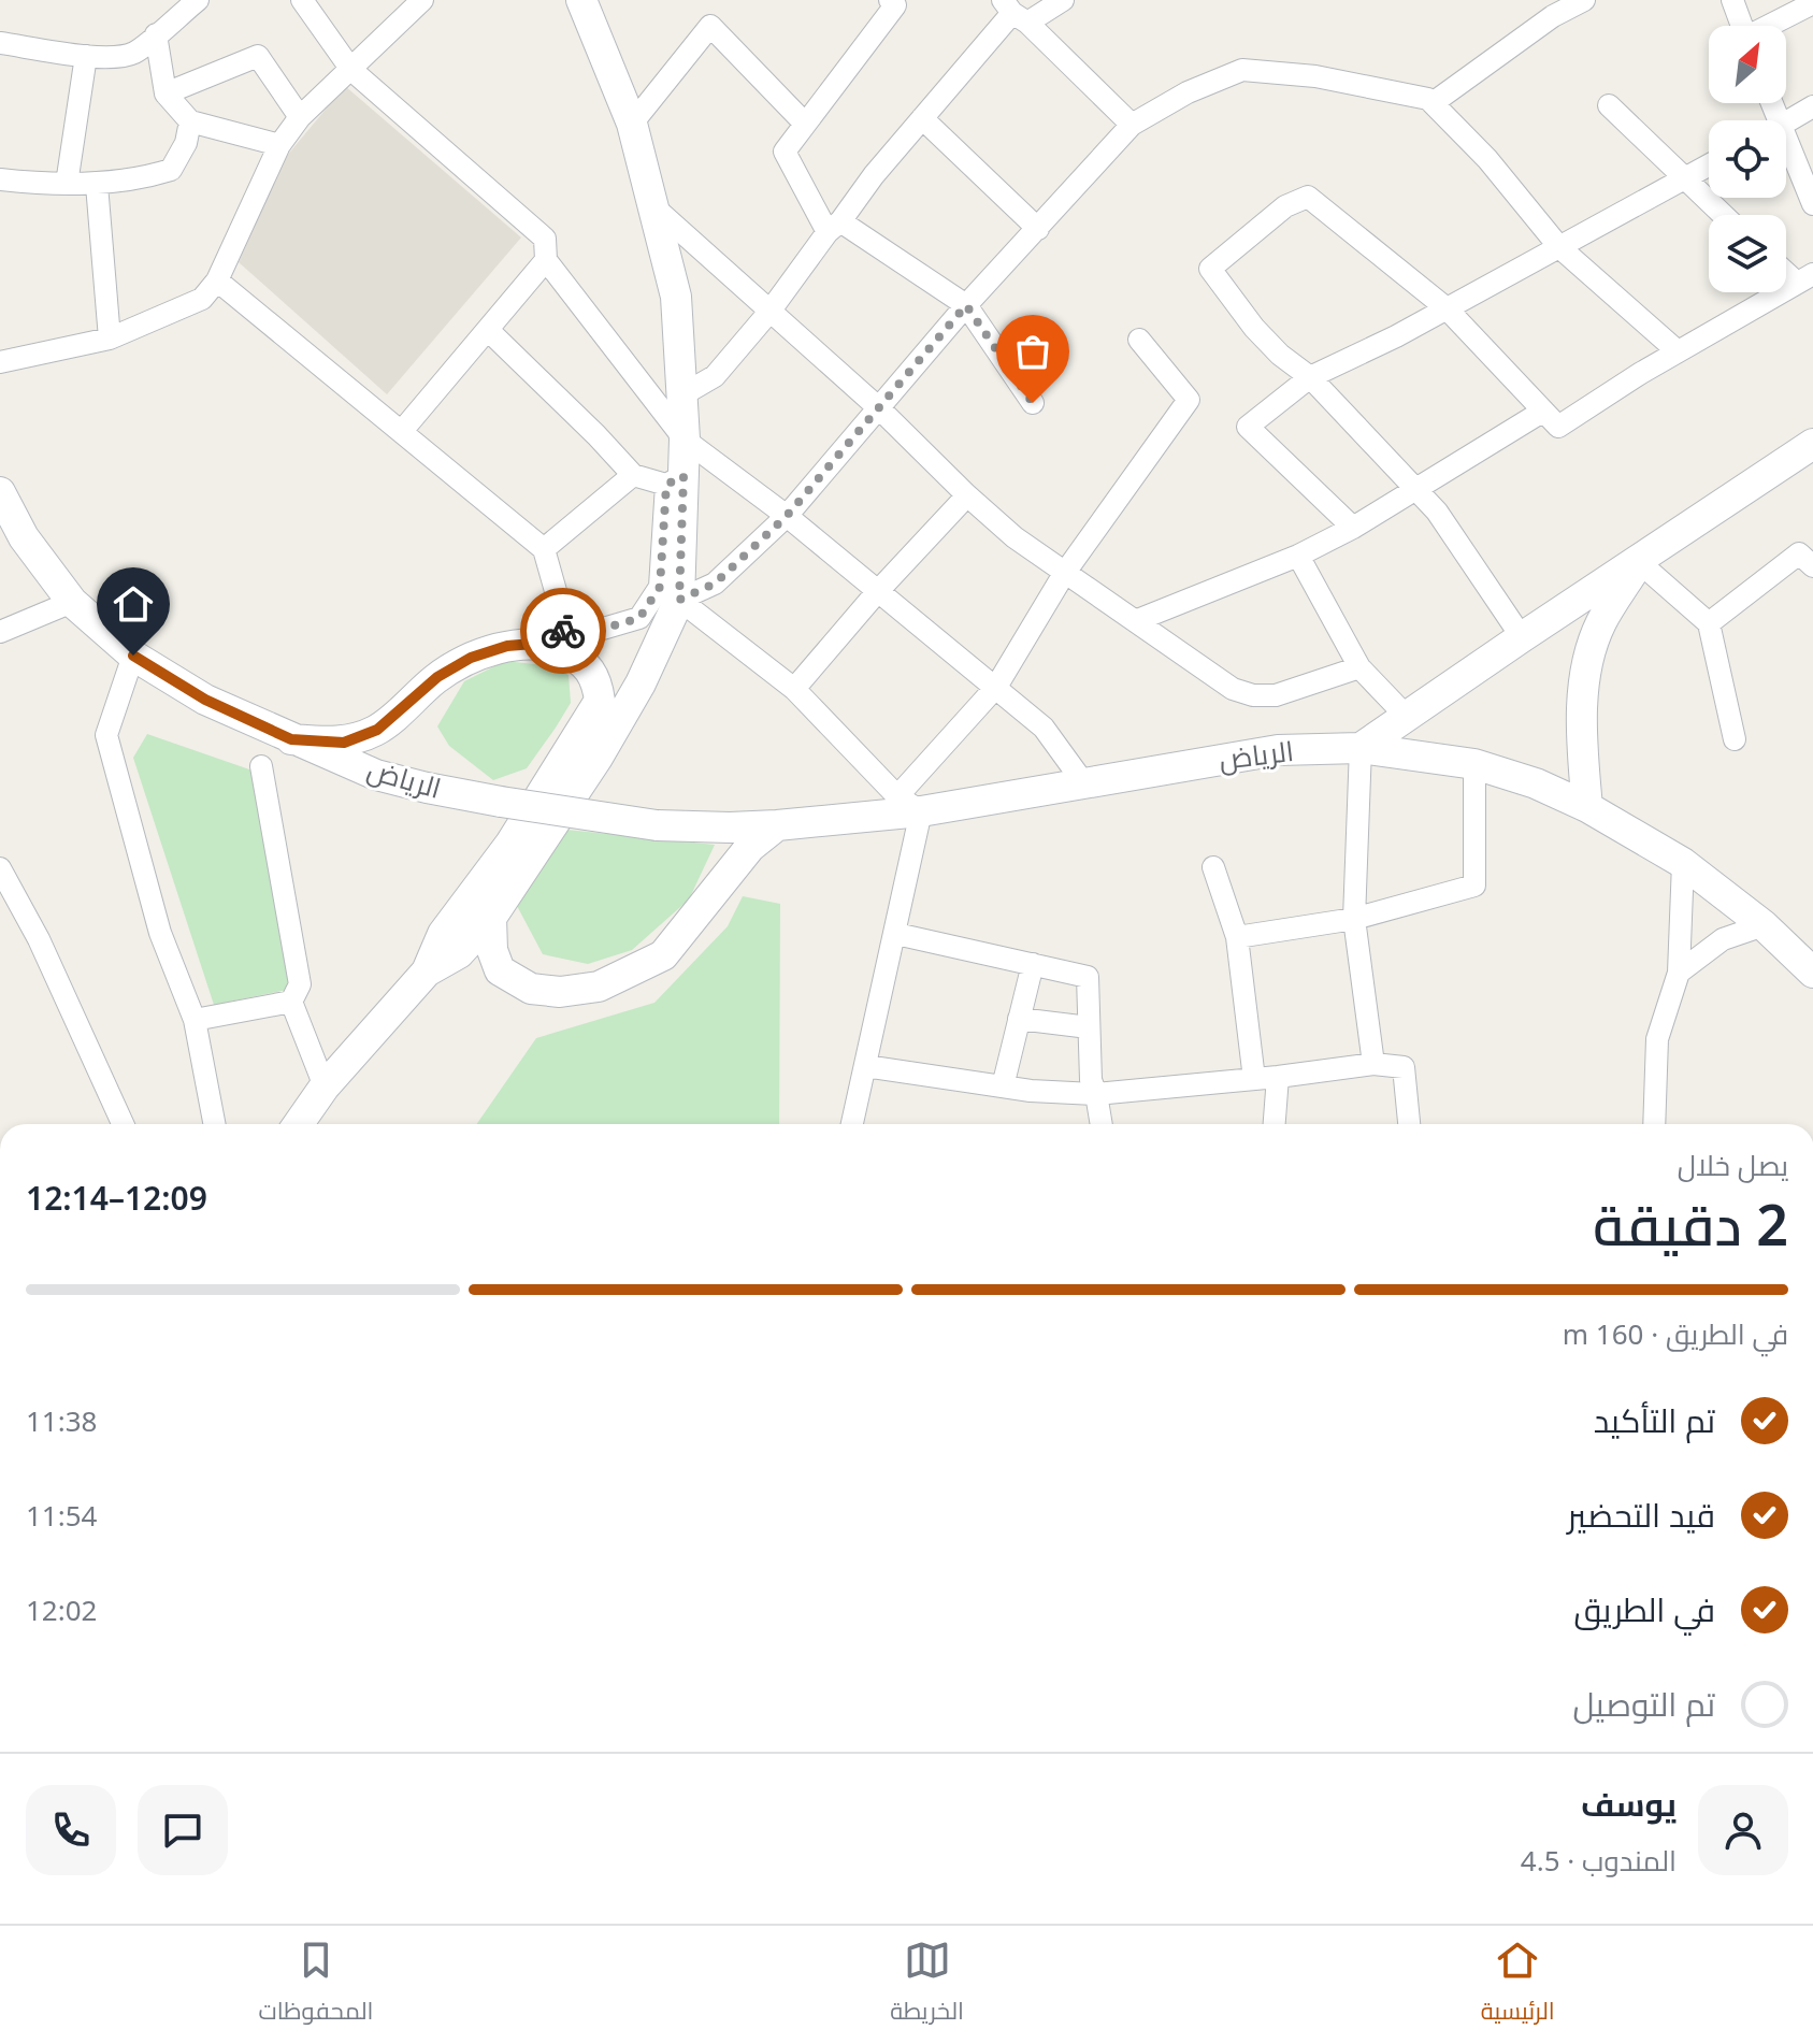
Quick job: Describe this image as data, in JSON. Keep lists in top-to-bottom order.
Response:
{
  "streets": {
    "street": ["الرياض"]
  },
  "north": "top right",
  "page": {
    "heading": ["2 دقيقة", "يصل خلال", "12:09–12:14"],
    "panel": ["يوسف", "المندوب · 4.5"],
    "bar": "في الطريق · 160 m",
    "list": [
      ["تم التأكيد", "11:38"],
      ["قيد التحضير", "11:54"],
      ["في الطريق", "12:02"],
      "تم التوصيل"
    ],
    "tabs": ["الرئيسية", "الخريطة", "المحفوظات"]
  }
}
